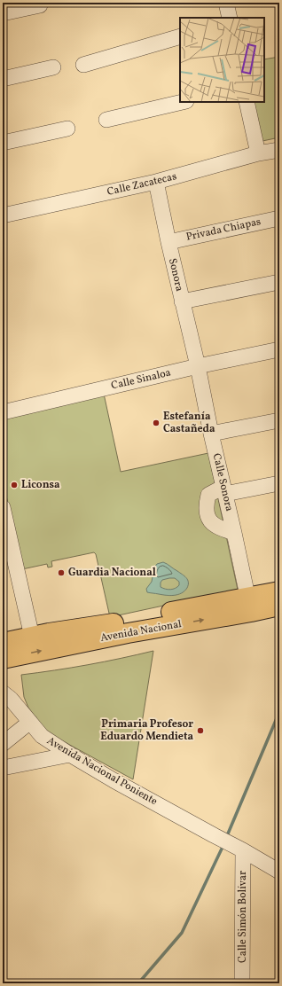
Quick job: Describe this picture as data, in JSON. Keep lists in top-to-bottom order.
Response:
{
  "streets": {
    "main road": ["Avenida Nacional"],
    "street": [
      "Calle Zacatecas",
      "Privada Chiapas",
      "Sonora",
      "Calle Sinaloa",
      "Calle Sonora",
      "Avenida Nacional Poniente",
      "Calle Simón Bolívar"
    ]
  },
  "crossings": [
    ["Calle Zacatecas", "Sonora"],
    ["Privada Chiapas", "Sonora"],
    ["Sonora", "Calle Sinaloa"],
    ["Sonora", "Calle Sonora"],
    ["Calle Sinaloa", "Calle Sonora"],
    ["Calle Sonora", "Avenida Nacional"],
    ["Avenida Nacional Poniente", "Calle Simón Bolívar"]
  ],
  "places": [
    "Estefanía Castañeda",
    "Liconsa",
    "Guardia Nacional",
    "Primaria Profesor Eduardo Mendieta"
  ]
}
